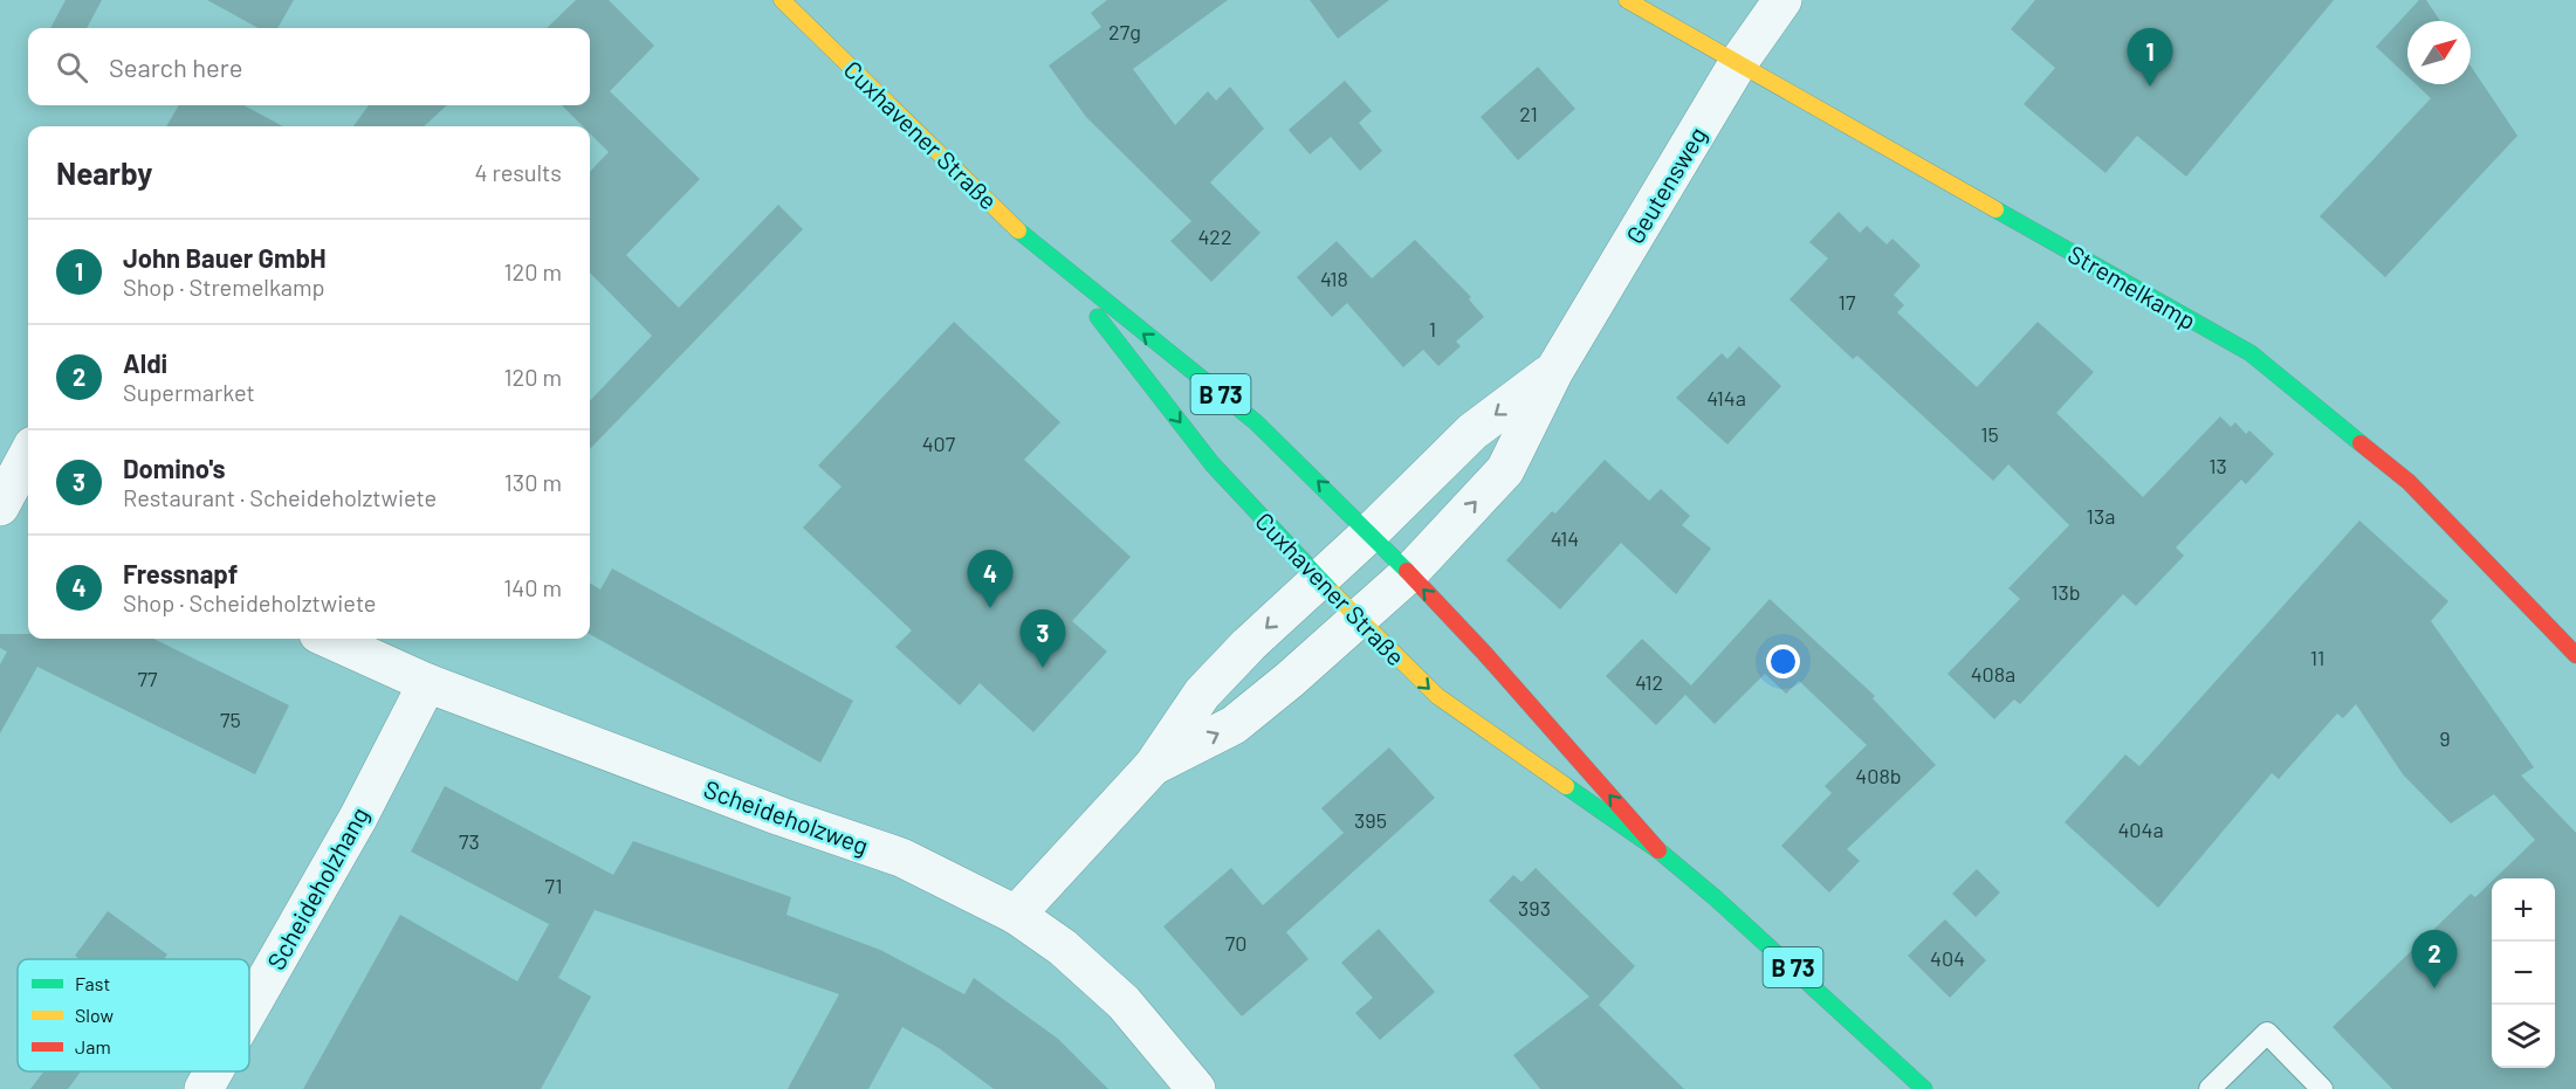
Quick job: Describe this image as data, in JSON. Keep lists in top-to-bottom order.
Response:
{
  "streets": {
    "main road": ["Cuxhavener Straße", "Stremelkamp", "B 73"],
    "street": ["Geutensweg", "Scheideholzweg", "Scheideholzhang"]
  },
  "crossings": [
    ["Cuxhavener Straße", "Geutensweg"],
    ["Geutensweg", "Stremelkamp"],
    ["Scheideholzweg", "Scheideholzhang"]
  ],
  "house_numbers": [
    "27g",
    "21",
    "422",
    "418",
    "17",
    "1",
    "414a",
    "15",
    "407",
    "13",
    "13a",
    "414",
    "13b",
    "11",
    "408a",
    "77",
    "412",
    "75",
    "9",
    "408b",
    "395",
    "404a",
    "73",
    "71",
    "393",
    "70",
    "404"
  ],
  "legend": ["Fast", "Slow", "Jam"],
  "north": "top right",
  "page": {
    "pins": [
      "1",
      "4",
      "3",
      "2"
    ],
    "search": "Search here",
    "heading": ["Nearby", "4 results"],
    "list": [
      {
        "mark": "1",
        "name": "John Bauer GmbH",
        "note": "Shop · Stremelkamp",
        "value": "120 m"
      },
      {
        "mark": "2",
        "name": "Aldi",
        "note": "Supermarket",
        "value": "120 m"
      },
      {
        "mark": "3",
        "name": "Domino's",
        "note": "Restaurant · Scheideholztwiete",
        "value": "130 m"
      },
      {
        "mark": "4",
        "name": "Fressnapf",
        "note": "Shop · Scheideholztwiete",
        "value": "140 m"
      }
    ],
    "map_buttons": ["+", "−"]
  }
}
